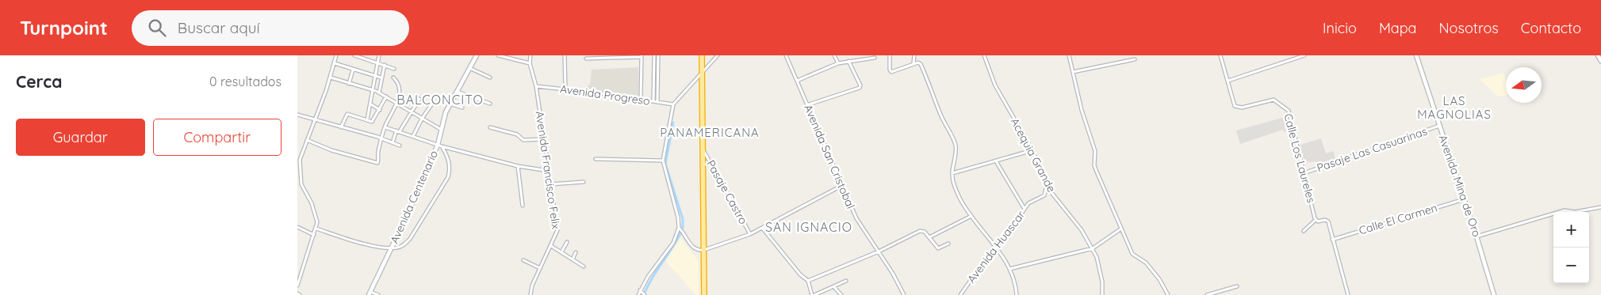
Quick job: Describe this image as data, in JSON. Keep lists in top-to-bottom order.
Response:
{
  "streets": {
    "main road": ["Avenida Mina de Oro", "Avenida Centenario"],
    "street": [
      "Avenida Progreso",
      "Pasaje Las Casuarinas",
      "Acequia Grande",
      "Avenida San Cristobal",
      "Calle Los Laureles",
      "Avenida Francisco Felix",
      "Pasaje Castro",
      "Calle El Carmen",
      "Avenida Huascar"
    ]
  },
  "crossings": [
    ["Avenida Progreso", "Avenida Francisco Felix"],
    ["Pasaje Las Casuarinas", "Calle Los Laureles"],
    ["Pasaje Las Casuarinas", "Avenida Mina de Oro"],
    ["Acequia Grande", "Avenida Huascar"],
    ["Avenida Mina de Oro", "Calle El Carmen"]
  ],
  "districts": [
    "BALCONCITO",
    "LAS MAGNOLIAS",
    "PANAMERICANA",
    "SAN IGNACIO"
  ],
  "north": "left",
  "page": {
    "header": "Turnpoint",
    "search": "Buscar aquí",
    "nav": [
      "Inicio",
      "Mapa",
      "Nosotros",
      "Contacto"
    ],
    "heading": ["Cerca", "0 resultados"],
    "buttons": ["Guardar", "Compartir"],
    "map_buttons": ["+", "−"]
  }
}
